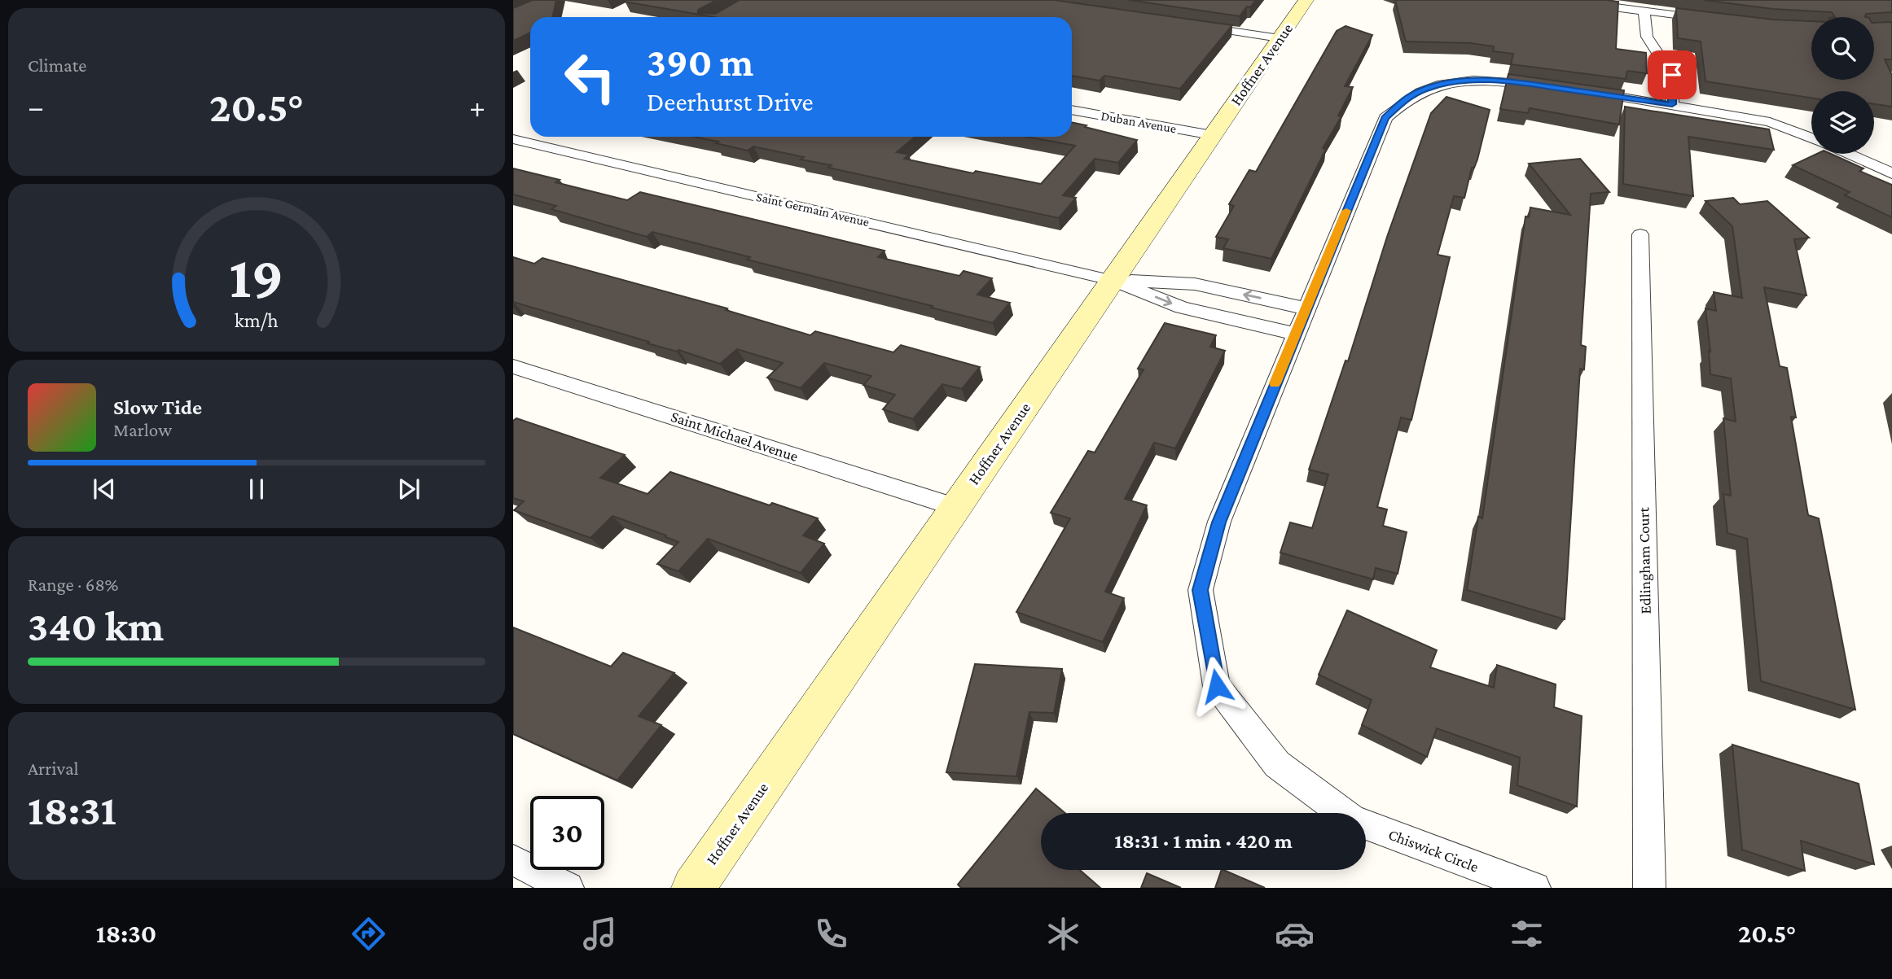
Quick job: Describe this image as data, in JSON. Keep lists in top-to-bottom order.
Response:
{
  "streets": {
    "main road": ["Hoffner Avenue"],
    "street": [
      "Duban Avenue",
      "Saint Germain Avenue",
      "Saint Michael Avenue",
      "Edlingham Court",
      "Chiswick Circle"
    ]
  },
  "crossings": [
    ["Hoffner Avenue", "Duban Avenue"],
    ["Hoffner Avenue", "Saint Germain Avenue"],
    ["Hoffner Avenue", "Saint Michael Avenue"]
  ],
  "page": {
    "tile": [
      "Climate",
      ["Range · 68%", "340 km"],
      ["Arrival", "18:31"]
    ],
    "turn": ["390 m", "Deerhurst Drive"],
    "heat": ["−", "20.5°", "+"],
    "song": ["Slow Tide", "Marlow"],
    "limit": "30",
    "trip": "18:31 · 1 min · 420 m",
    "tabs": ["18:30", "20.5°"],
    "gauge": ["19", "km/h"]
  }
}
